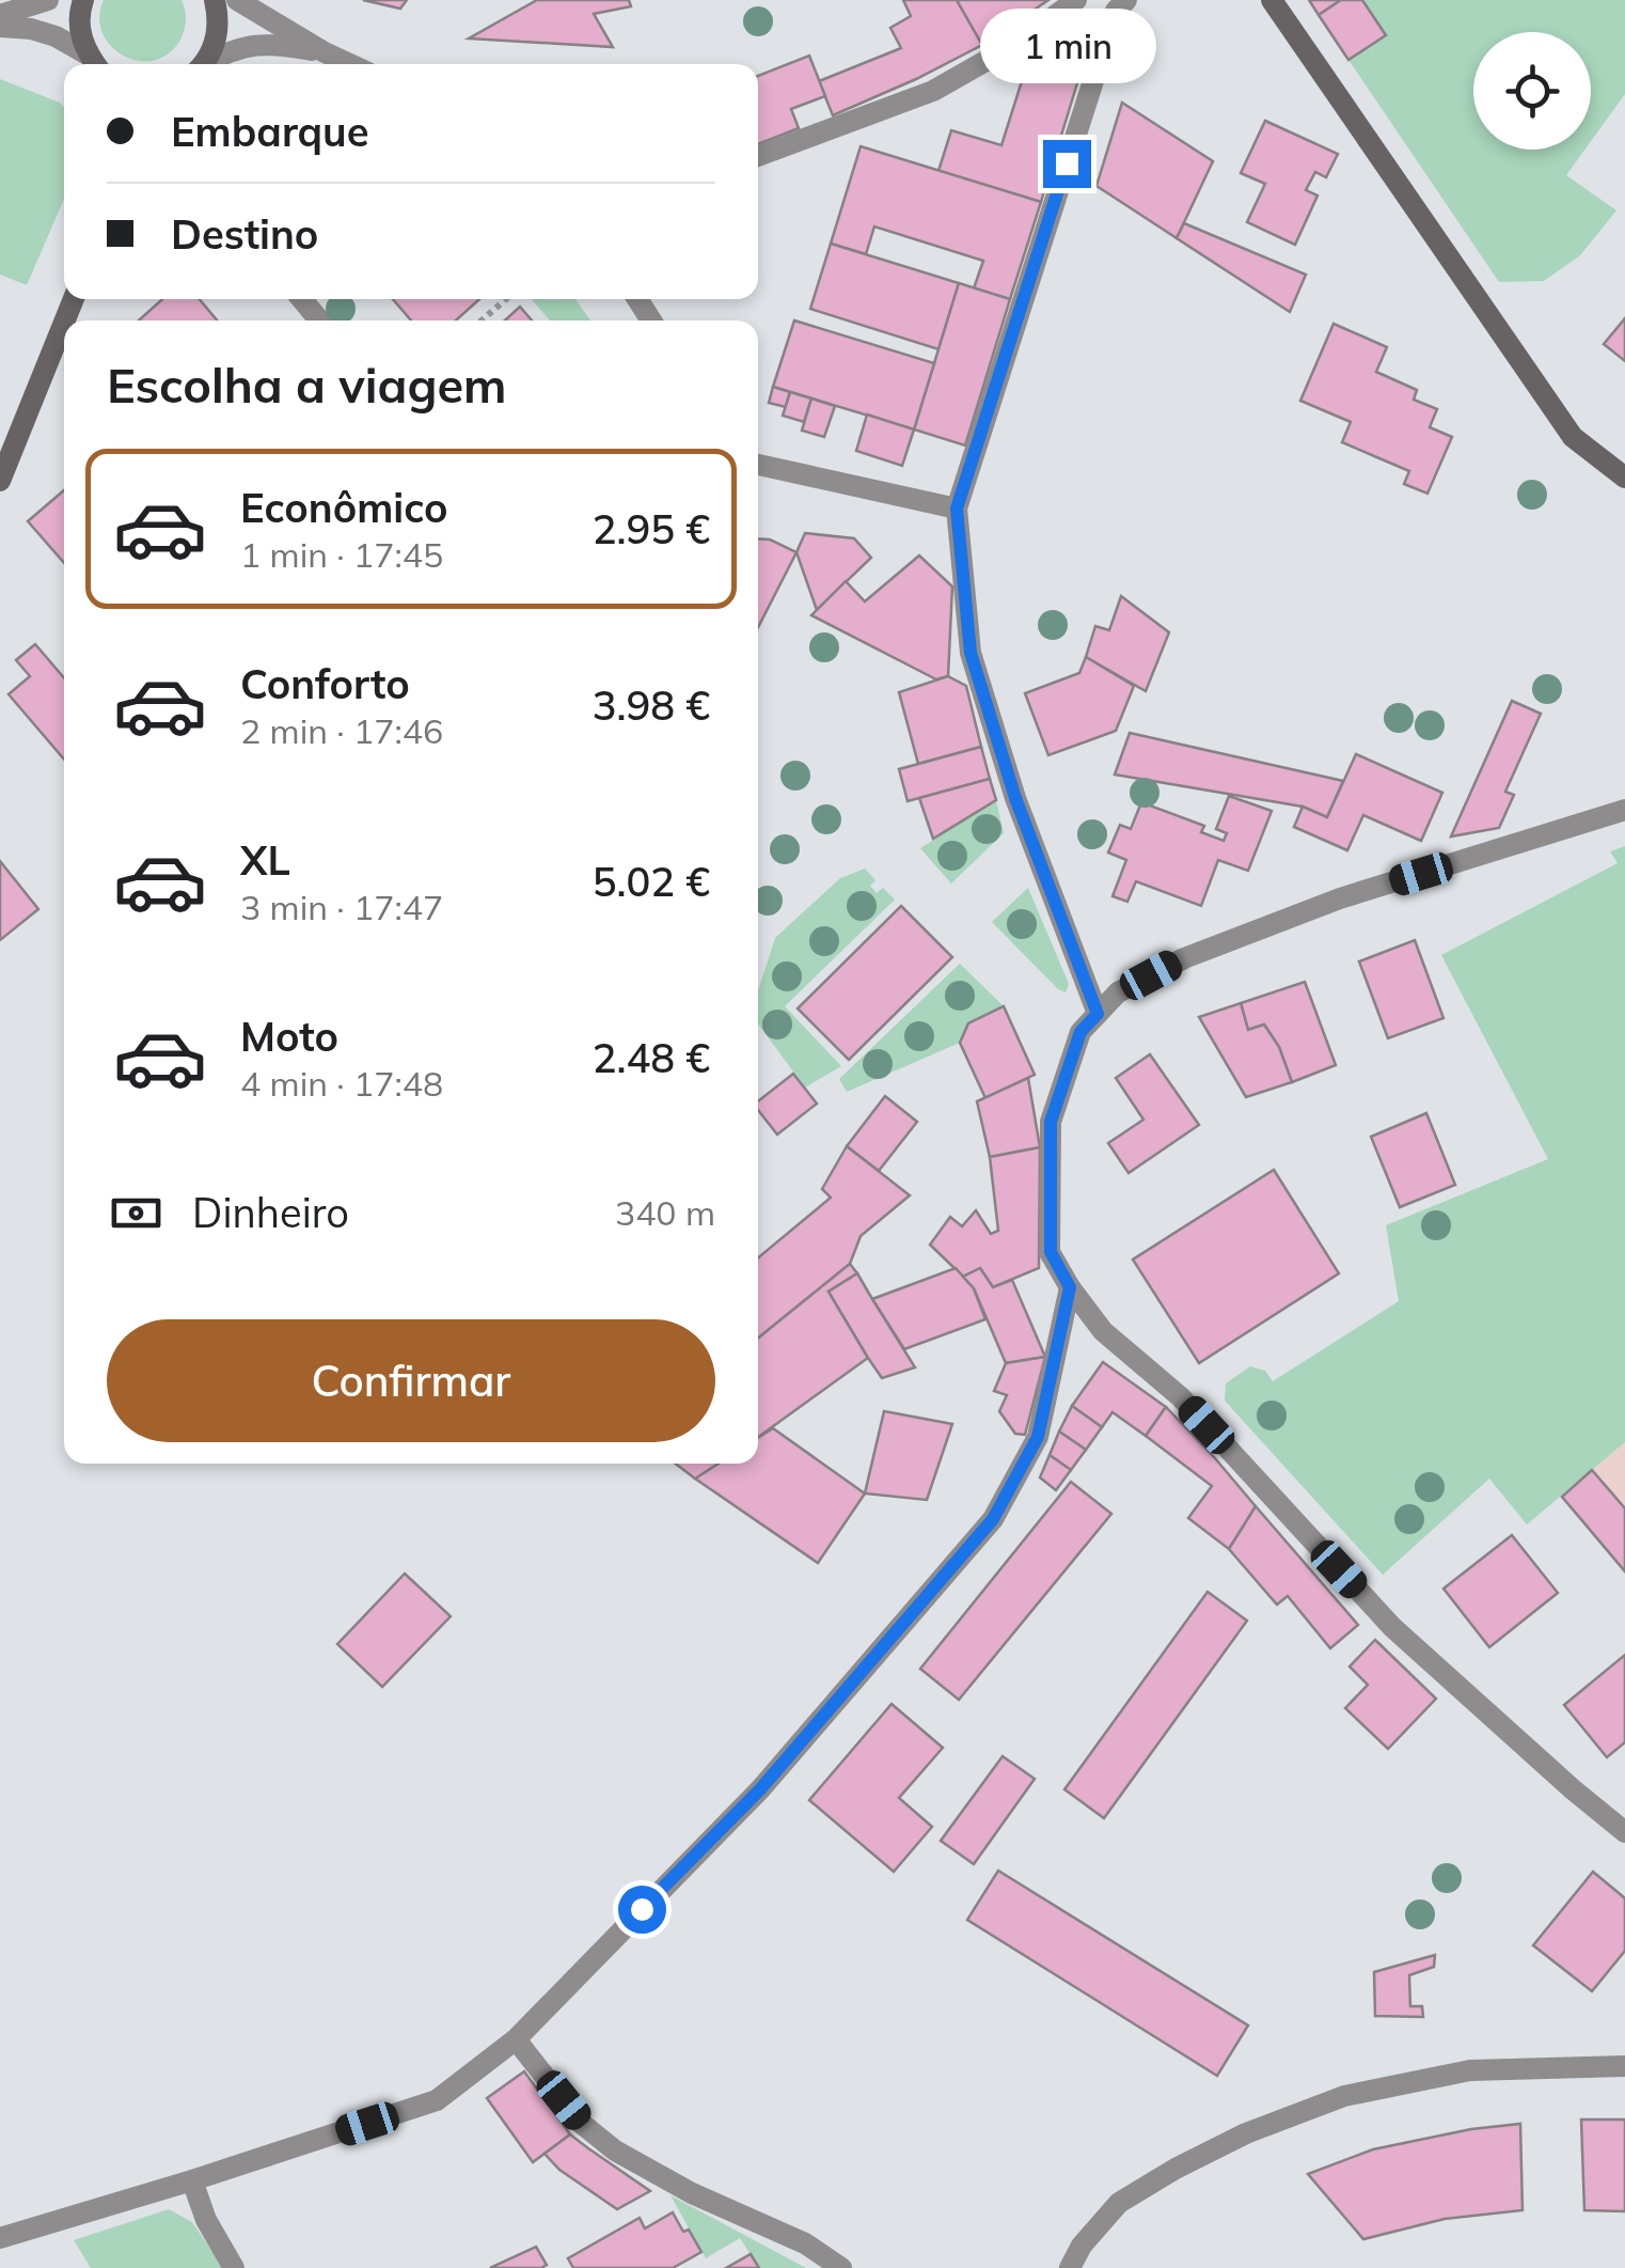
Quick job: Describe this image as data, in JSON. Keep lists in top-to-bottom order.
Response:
{
  "page": {
    "bubble": "1 min",
    "banner": ["Embarque", "Destino"],
    "heading": "Escolha a viagem",
    "list": [
      {
        "name": "Econômico",
        "note": "1 min · 17:45",
        "value": "2.95 €"
      },
      {
        "name": "Conforto",
        "note": "2 min · 17:46",
        "value": "3.98 €"
      },
      {
        "name": "XL",
        "note": "3 min · 17:47",
        "value": "5.02 €"
      },
      {
        "name": "Moto",
        "note": "4 min · 17:48",
        "value": "2.48 €"
      }
    ],
    "pay": ["Dinheiro", "340 m"],
    "buttons": "Confirmar"
  }
}
